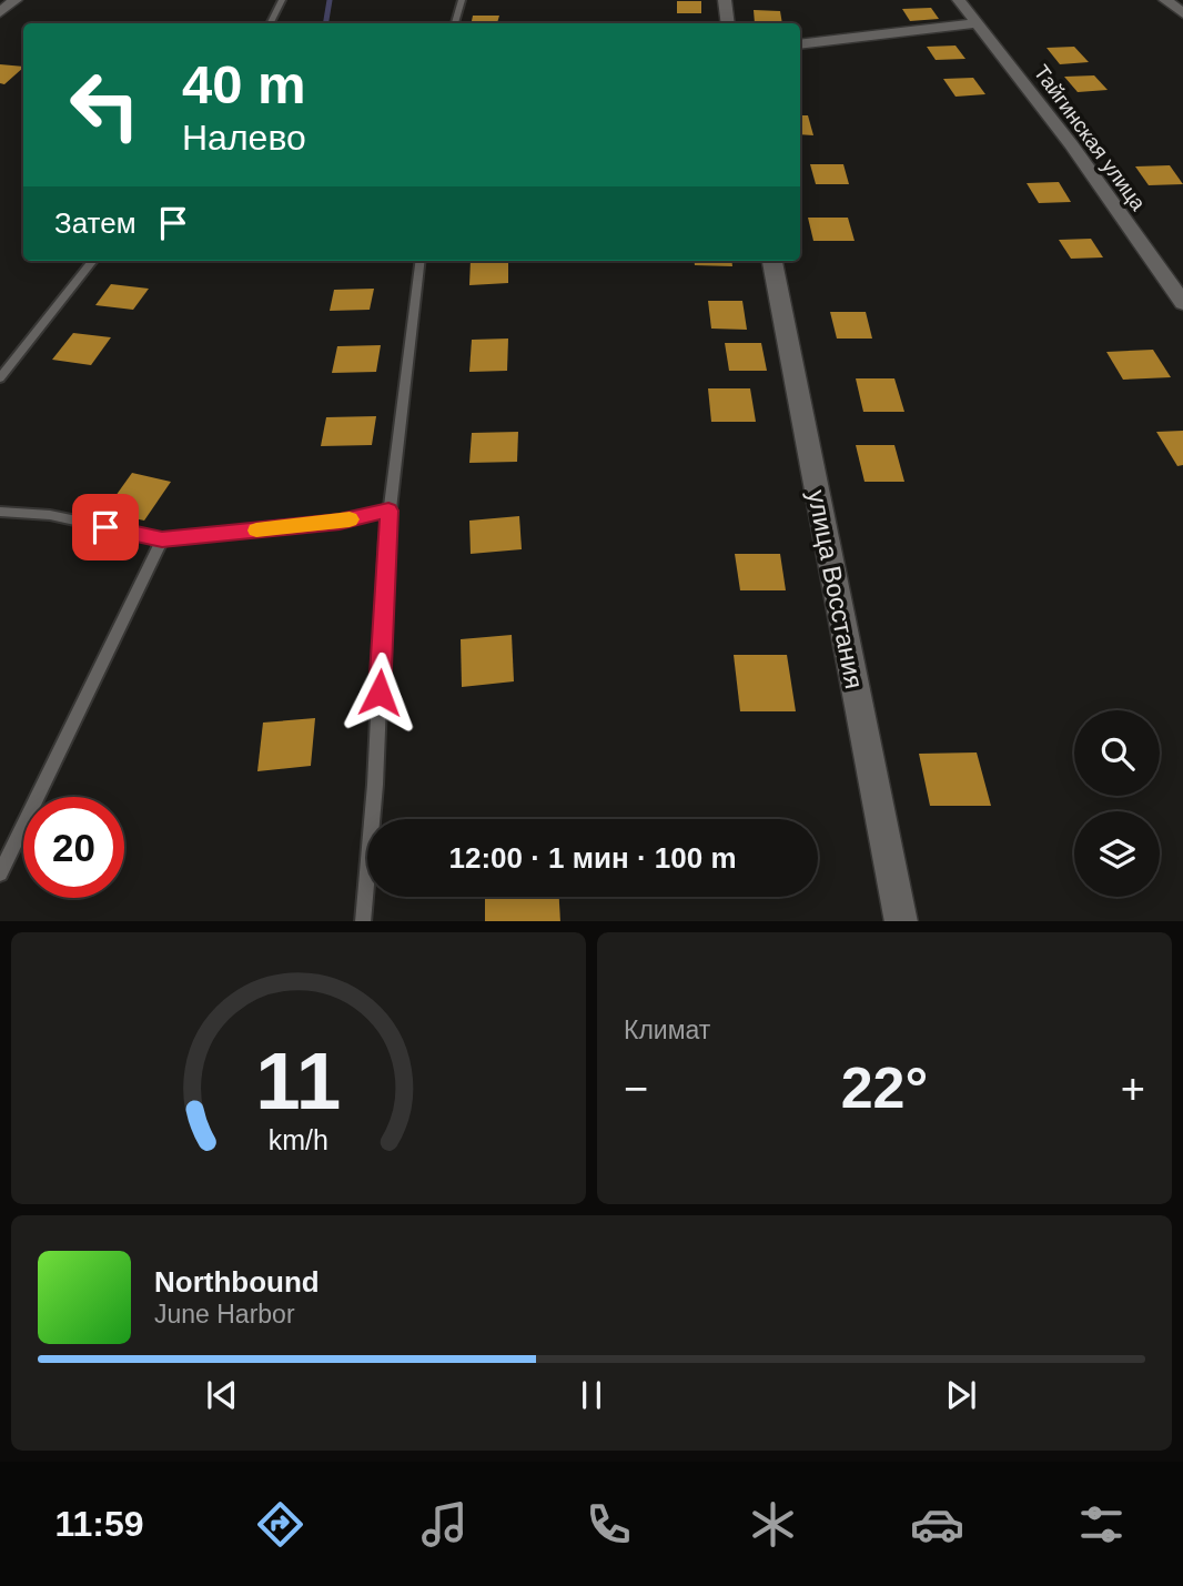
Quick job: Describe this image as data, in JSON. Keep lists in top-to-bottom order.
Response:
{
  "streets": {
    "street": ["Тайгинская улица", "улица Восстания"]
  },
  "page": {
    "turn": ["40 m", "Налево"],
    "then": "Затем",
    "limit": "20",
    "trip": "12:00 · 1 мин · 100 m",
    "tile": "Климат",
    "heat": ["−", "22°", "+"],
    "song": ["Northbound", "June Harbor"],
    "tabs": "11:59",
    "gauge": ["11", "km/h"]
  }
}
